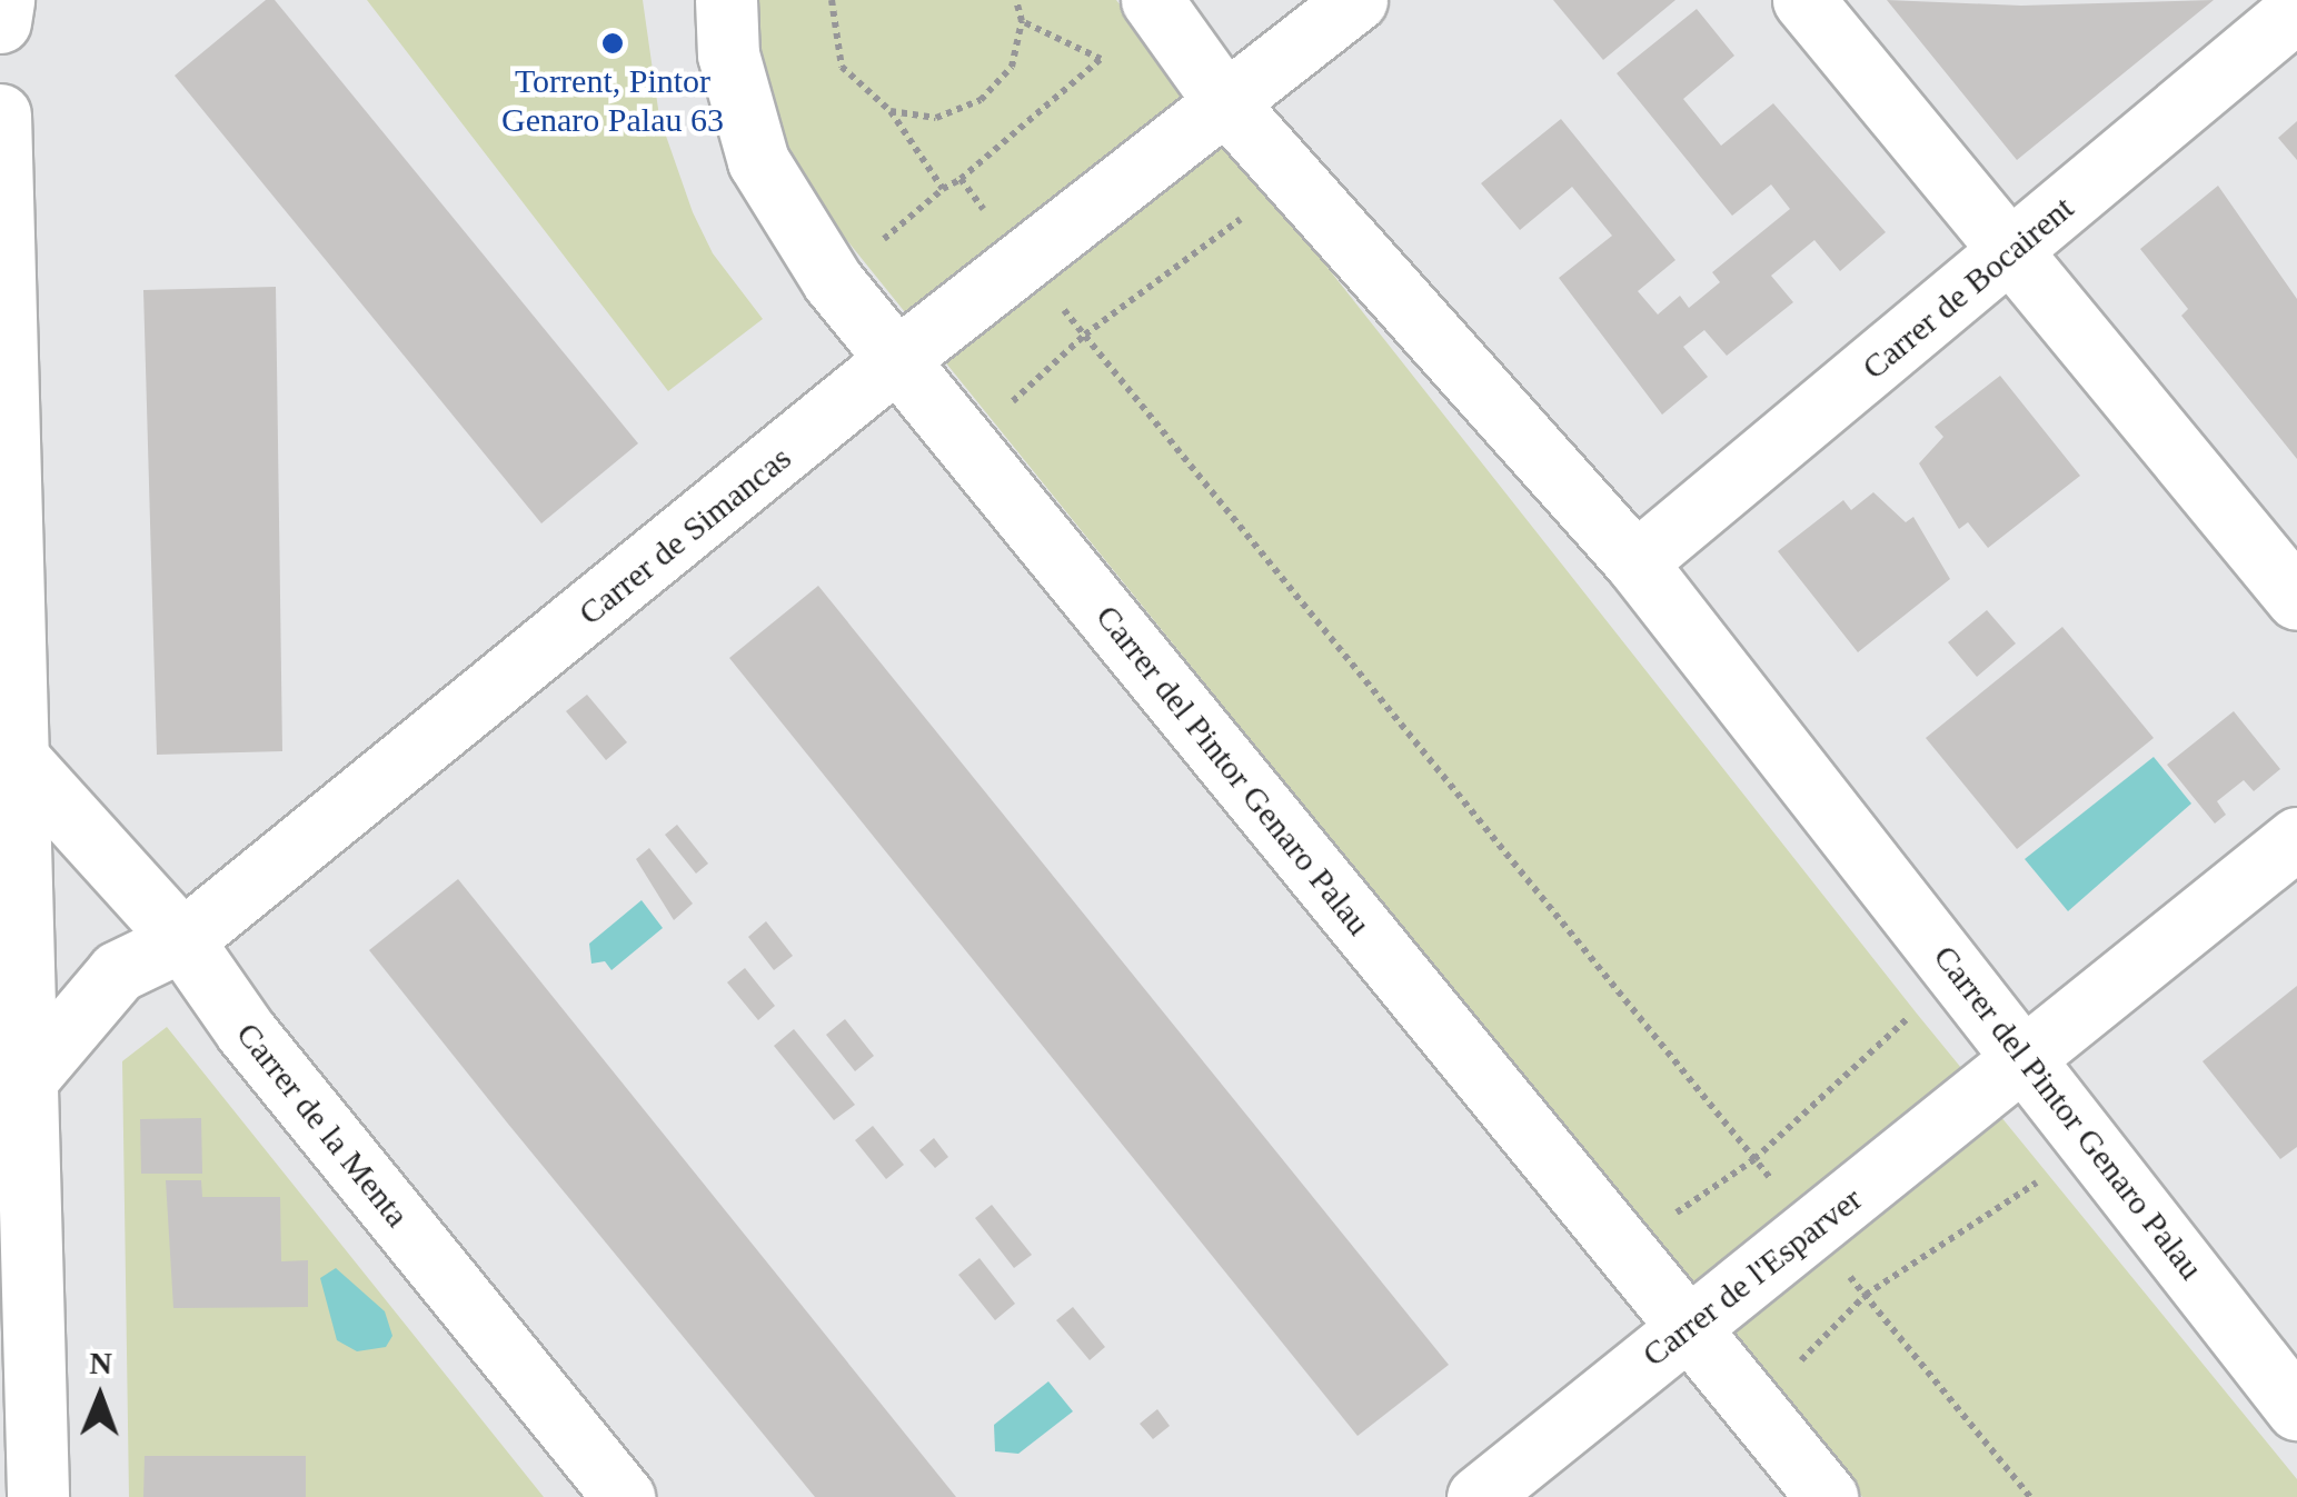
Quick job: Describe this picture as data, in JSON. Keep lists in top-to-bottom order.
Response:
{
  "streets": {
    "street": [
      "Carrer de Bocairent",
      "Carrer de Simancas",
      "Carrer del Pintor Genaro Palau",
      "Carrer de la Menta",
      "Carrer de l'Esparver"
    ]
  },
  "crossings": [
    ["Carrer de Bocairent", "Carrer del Pintor Genaro Palau"],
    ["Carrer de Simancas", "Carrer del Pintor Genaro Palau"],
    ["Carrer de Simancas", "Carrer de la Menta"],
    ["Carrer del Pintor Genaro Palau", "Carrer de l'Esparver"]
  ],
  "places": ["Torrent, Pintor Genaro Palau 63"],
  "north": "top"
}
